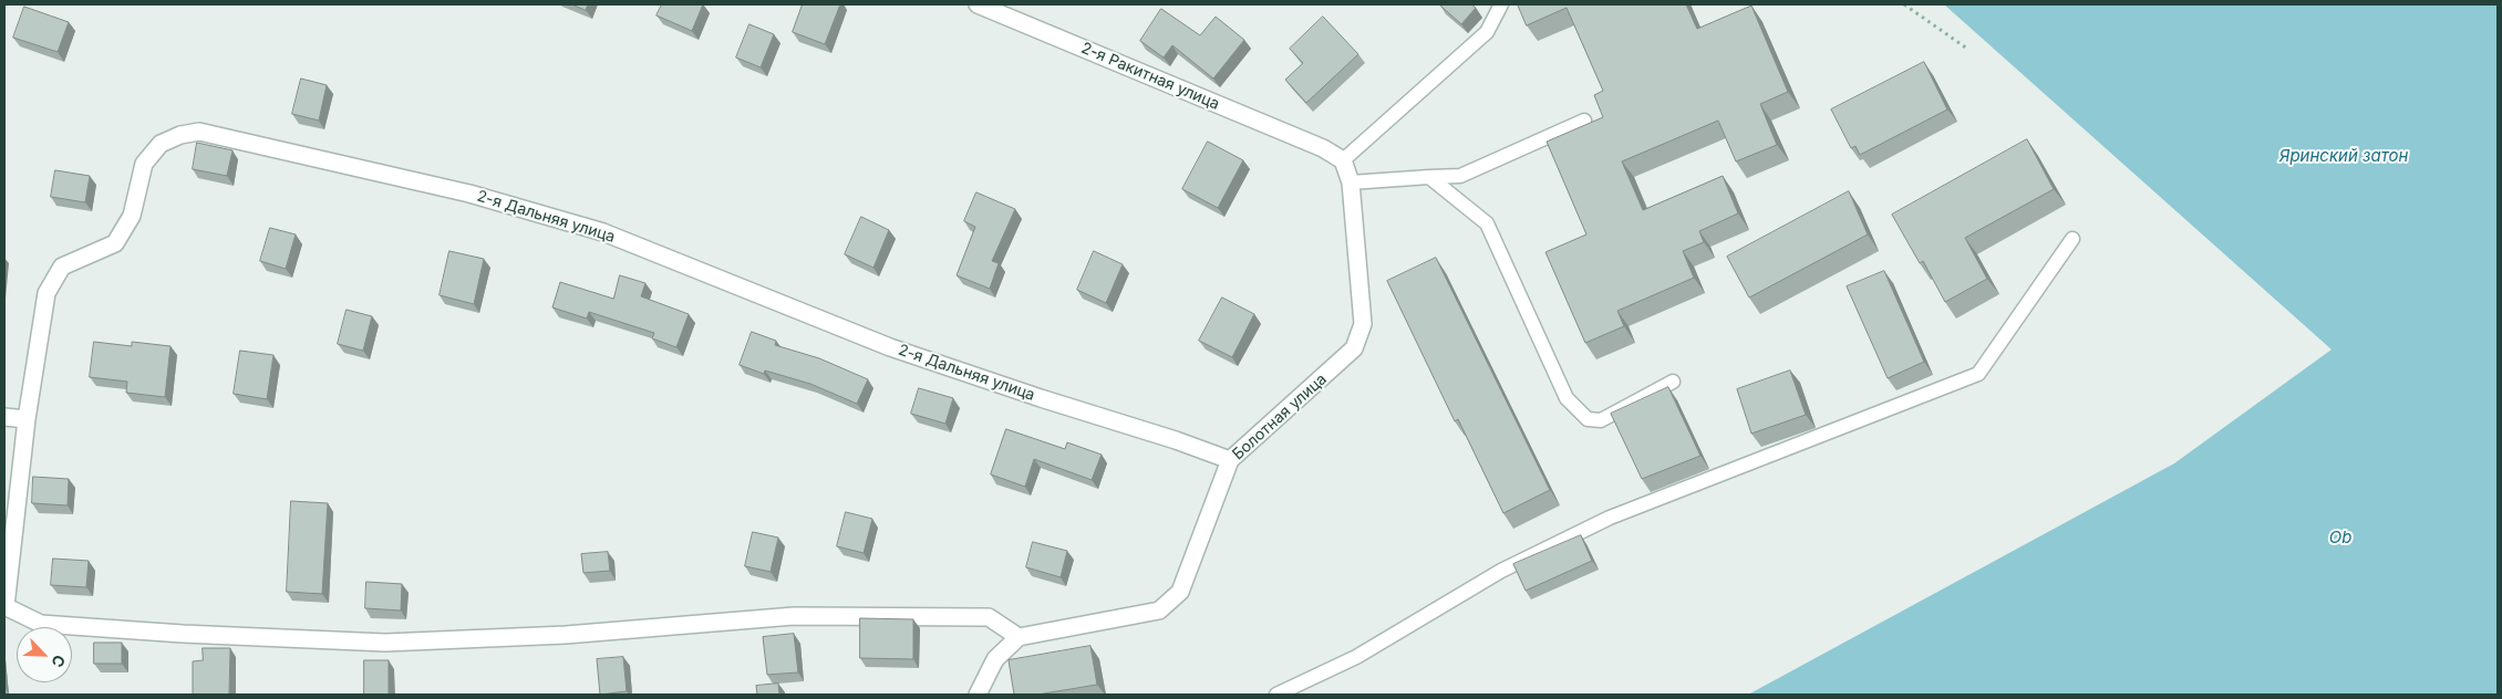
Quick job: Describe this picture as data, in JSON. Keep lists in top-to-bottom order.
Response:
{
  "streets": {
    "street": ["2-я Ракитная улица", "2-я Дальняя улица", "Болотная улица"]
  },
  "crossings": [
    ["2-я Ракитная улица", "Болотная улица"],
    ["2-я Дальняя улица", "Болотная улица"]
  ],
  "water": ["Яринский затон", "Ob"],
  "north": "bottom right"
}
